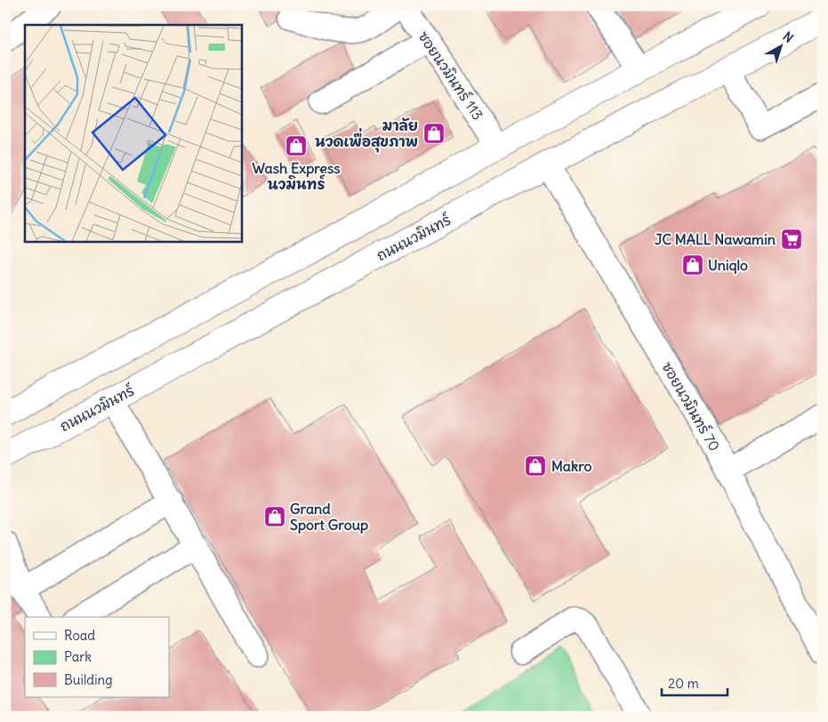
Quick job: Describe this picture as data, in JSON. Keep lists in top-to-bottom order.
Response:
{
  "streets": {
    "main road": ["ถนนนวมินทร์"],
    "street": ["ซอยนวมินทร์ 113", "ซอยนวมินทร์ 70"]
  },
  "crossings": [
    ["ถนนนวมินทร์", "ซอยนวมินทร์ 70"]
  ],
  "places": {
    "shop": [
      "มาลัย นวดเพื่อสุขภาพ",
      "Wash Express นวมินทร์",
      "Uniqlo",
      "Makro",
      "Grand Sport Group"
    ],
    "supermarket": ["JC MALL Nawamin"]
  },
  "legend": ["Road", "Park", "Building"],
  "scale_bar": "20 m",
  "north": "top right"
}
